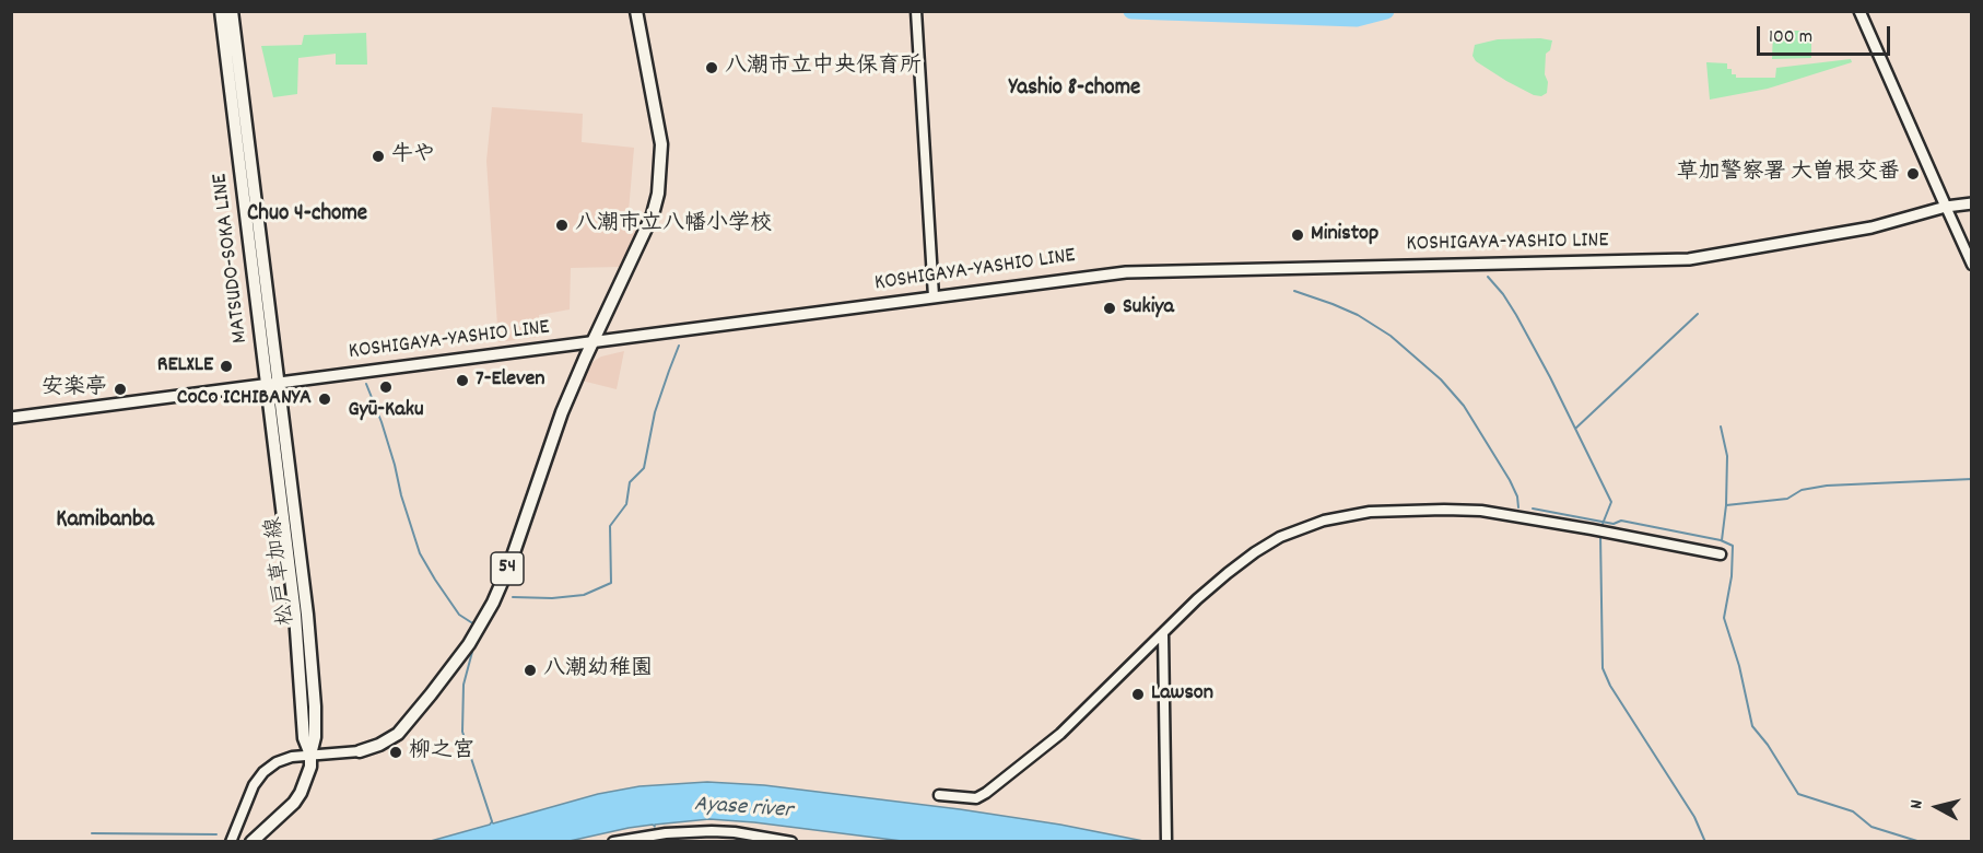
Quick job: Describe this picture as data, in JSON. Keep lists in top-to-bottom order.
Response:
{
  "streets": {
    "main road": [
      "KOSHIGAYA-YASHIO LINE",
      "MATSUDO-SOKA LINE",
      "54",
      "松戸草加線"
    ]
  },
  "crossings": [
    ["KOSHIGAYA-YASHIO LINE", "MATSUDO-SOKA LINE"],
    ["KOSHIGAYA-YASHIO LINE", "54"],
    ["KOSHIGAYA-YASHIO LINE", "松戸草加線"],
    ["MATSUDO-SOKA LINE", "松戸草加線"]
  ],
  "districts": ["Yashio 8-chome", "Chuo 4-chome", "Kamibanba"],
  "water": ["Ayase river"],
  "places": [
    "八潮市立中央保育所",
    "牛や",
    "草加警察署 大曽根交番",
    "八潮市立八幡小学校",
    "Ministop",
    "Sukiya",
    "RELXLE",
    "7-Eleven",
    "Gyū-Kaku",
    "安楽亭",
    "CoCo ICHIBANYA",
    "八潮幼稚園",
    "Lawson",
    "柳之宮"
  ],
  "scale_bar": "100 m",
  "north": "left"
}
